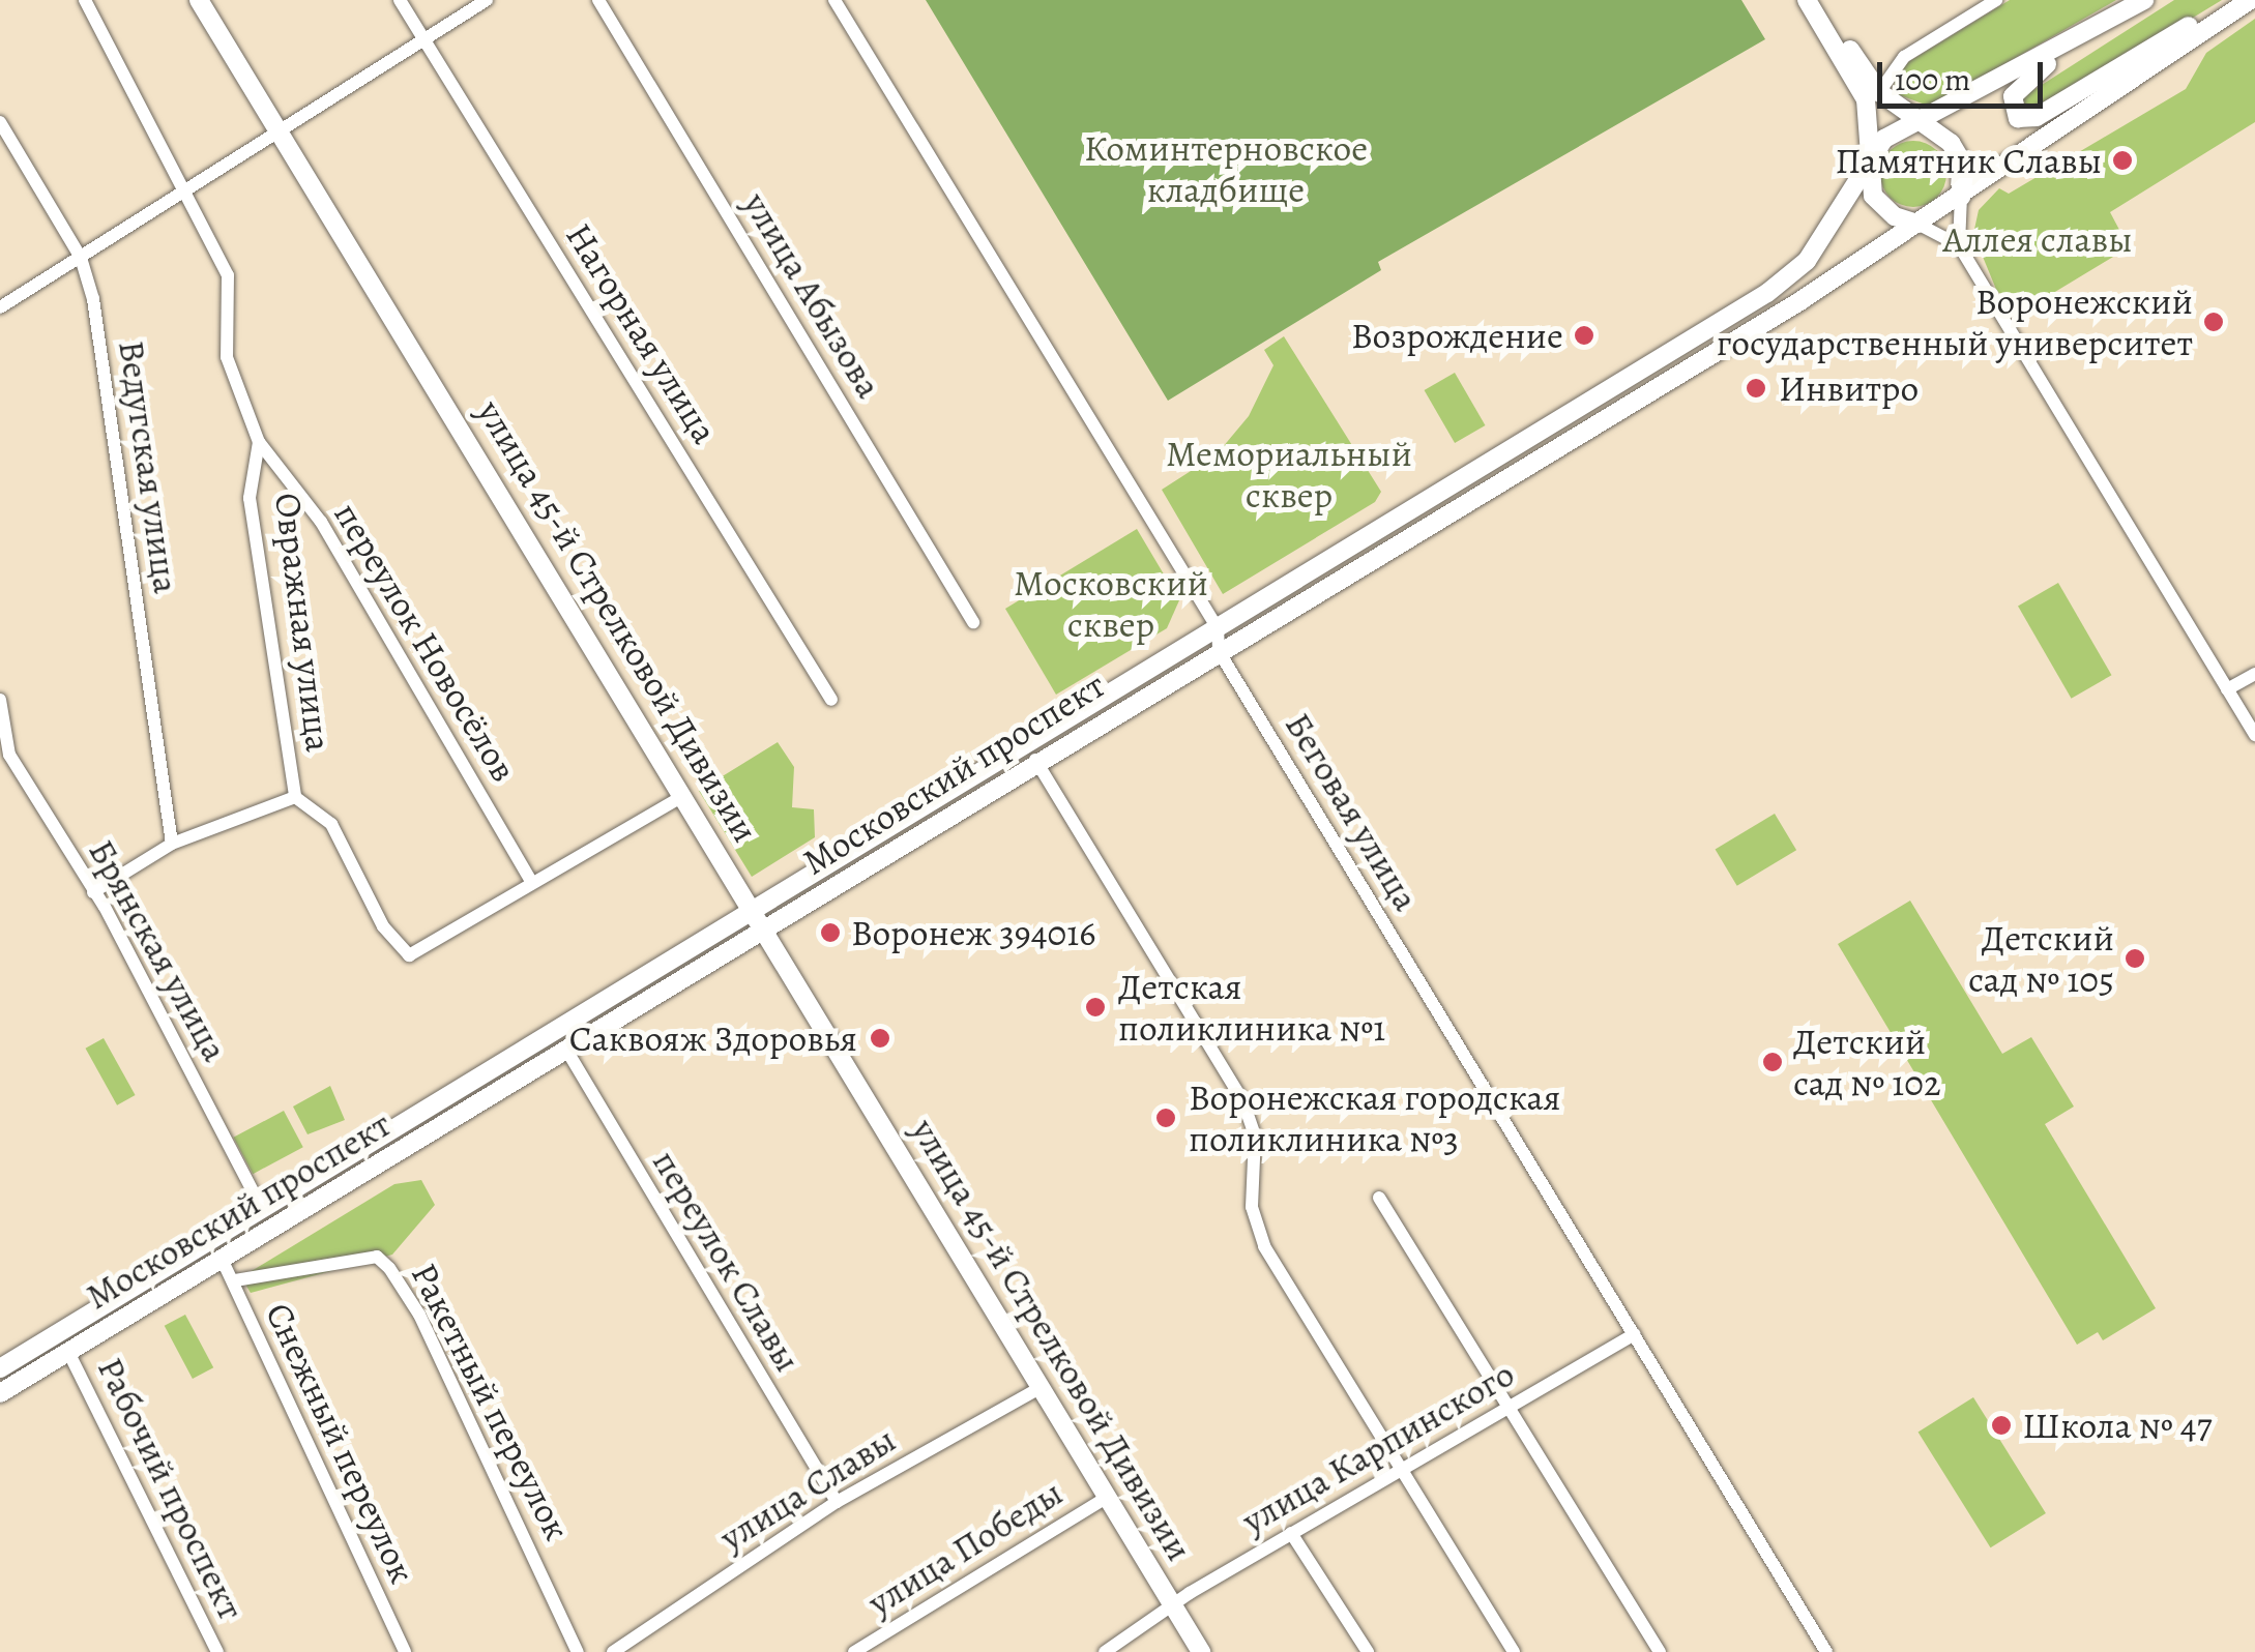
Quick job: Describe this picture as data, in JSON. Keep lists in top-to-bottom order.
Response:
{
  "streets": {
    "main road": ["улица 45-й Стрелковой Дивизии", "Московский проспект", "Брянская улица"],
    "street": [
      "улица Абызова",
      "Нагорная улица",
      "Ведугская улица",
      "Овражная улица",
      "переулок Новосёлов",
      "Беговая улица",
      "переулок Славы",
      "Ракетный переулок",
      "Снежный переулок",
      "улица Карпинского",
      "Рабочий проспект",
      "улица Славы",
      "улица Победы"
    ]
  },
  "crossings": [
    ["улица 45-й Стрелковой Дивизии", "Московский проспект"],
    ["улица 45-й Стрелковой Дивизии", "улица Карпинского"],
    ["улица 45-й Стрелковой Дивизии", "улица Славы"],
    ["улица 45-й Стрелковой Дивизии", "улица Победы"],
    ["Овражная улица", "переулок Новосёлов"],
    ["Московский проспект", "Беговая улица"],
    ["Московский проспект", "Брянская улица"],
    ["Московский проспект", "переулок Славы"],
    ["Московский проспект", "Снежный переулок"],
    ["Московский проспект", "Рабочий проспект"],
    ["Беговая улица", "улица Карпинского"],
    ["переулок Славы", "улица Славы"],
    ["Ракетный переулок", "Снежный переулок"]
  ],
  "parks": [
    "Коминтерновское кладбище",
    "Аллея славы",
    "Мемориальный сквер",
    "Московский сквер"
  ],
  "places": [
    "Памятник Славы",
    "Воронежский государственный университет",
    "Возрождение",
    "Инвитро",
    "Воронеж 394016",
    "Детский сад № 105",
    "Детская поликлиника №1",
    "Саквояж Здоровья",
    "Детский сад № 102",
    "Воронежская городская поликлиника №3",
    "Школа № 47"
  ],
  "scale_bar": "100 m"
}
